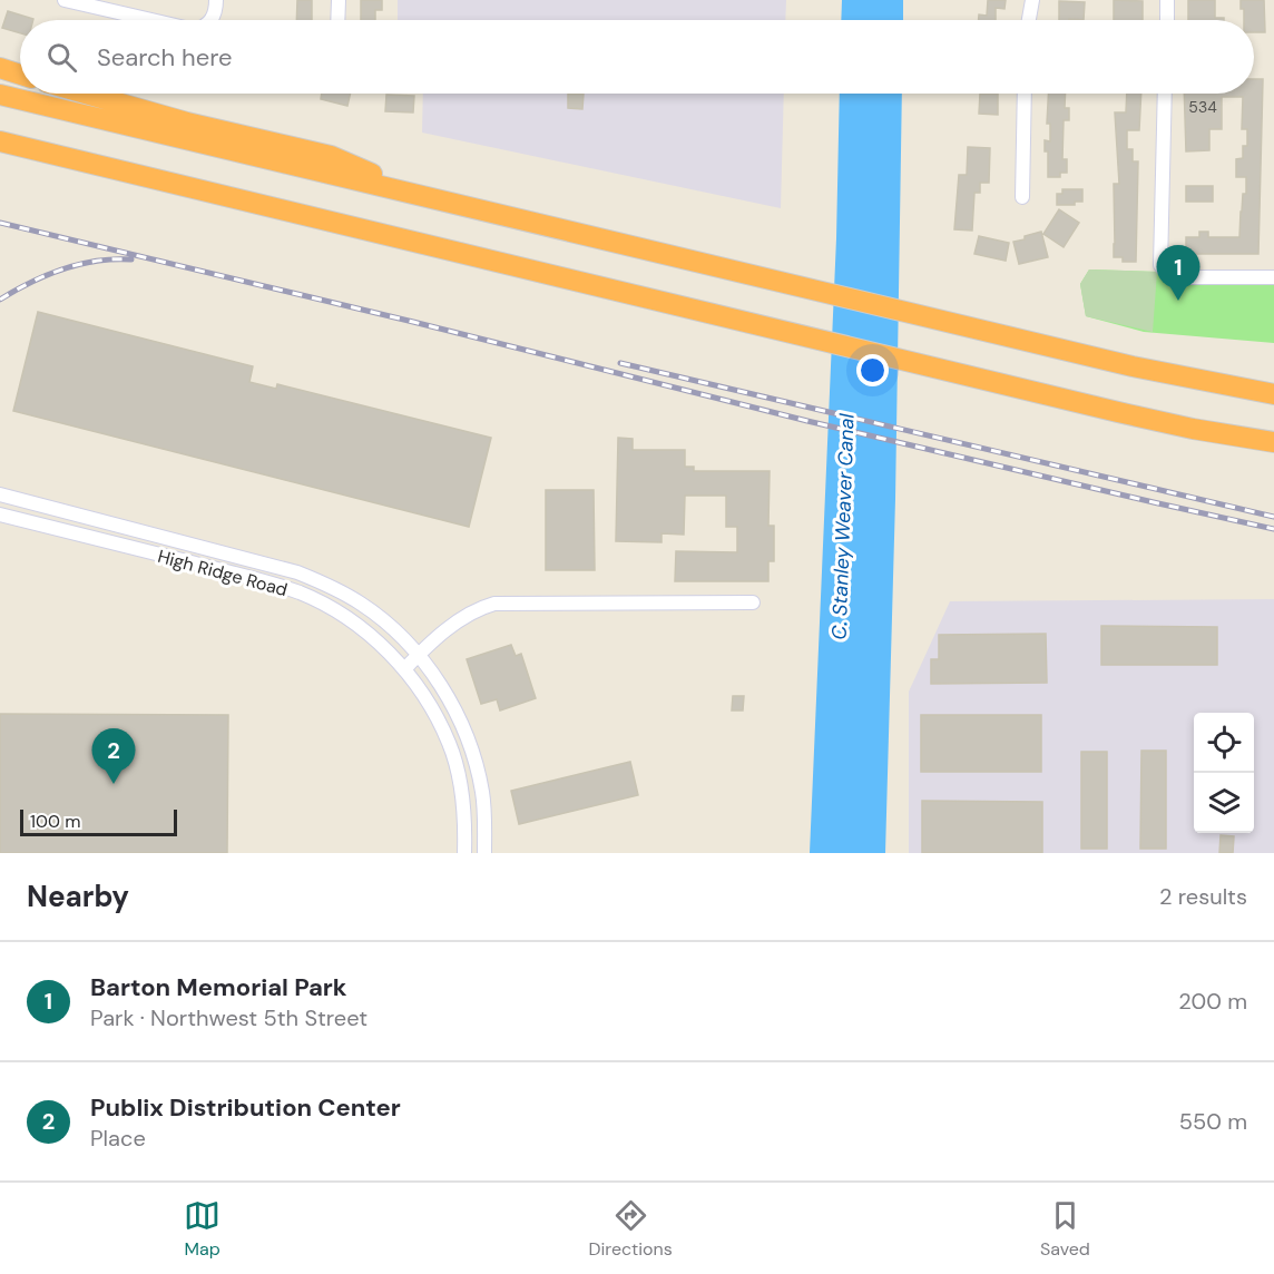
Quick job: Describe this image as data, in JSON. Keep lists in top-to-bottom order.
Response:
{
  "streets": {
    "street": ["High Ridge Road"]
  },
  "water": ["C. Stanley Weaver Canal"],
  "house_numbers": ["534"],
  "scale_bar": "100 m",
  "page": {
    "search": "Search here",
    "pins": ["1", "2"],
    "scale": "100 m",
    "heading": ["Nearby", "2 results"],
    "list": [
      {
        "mark": "1",
        "name": "Barton Memorial Park",
        "note": "Park · Northwest 5th Street",
        "value": "200 m"
      },
      {
        "mark": "2",
        "name": "Publix Distribution Center",
        "note": "Place",
        "value": "550 m"
      }
    ],
    "nav": ["Map", "Directions", "Saved"]
  }
}
